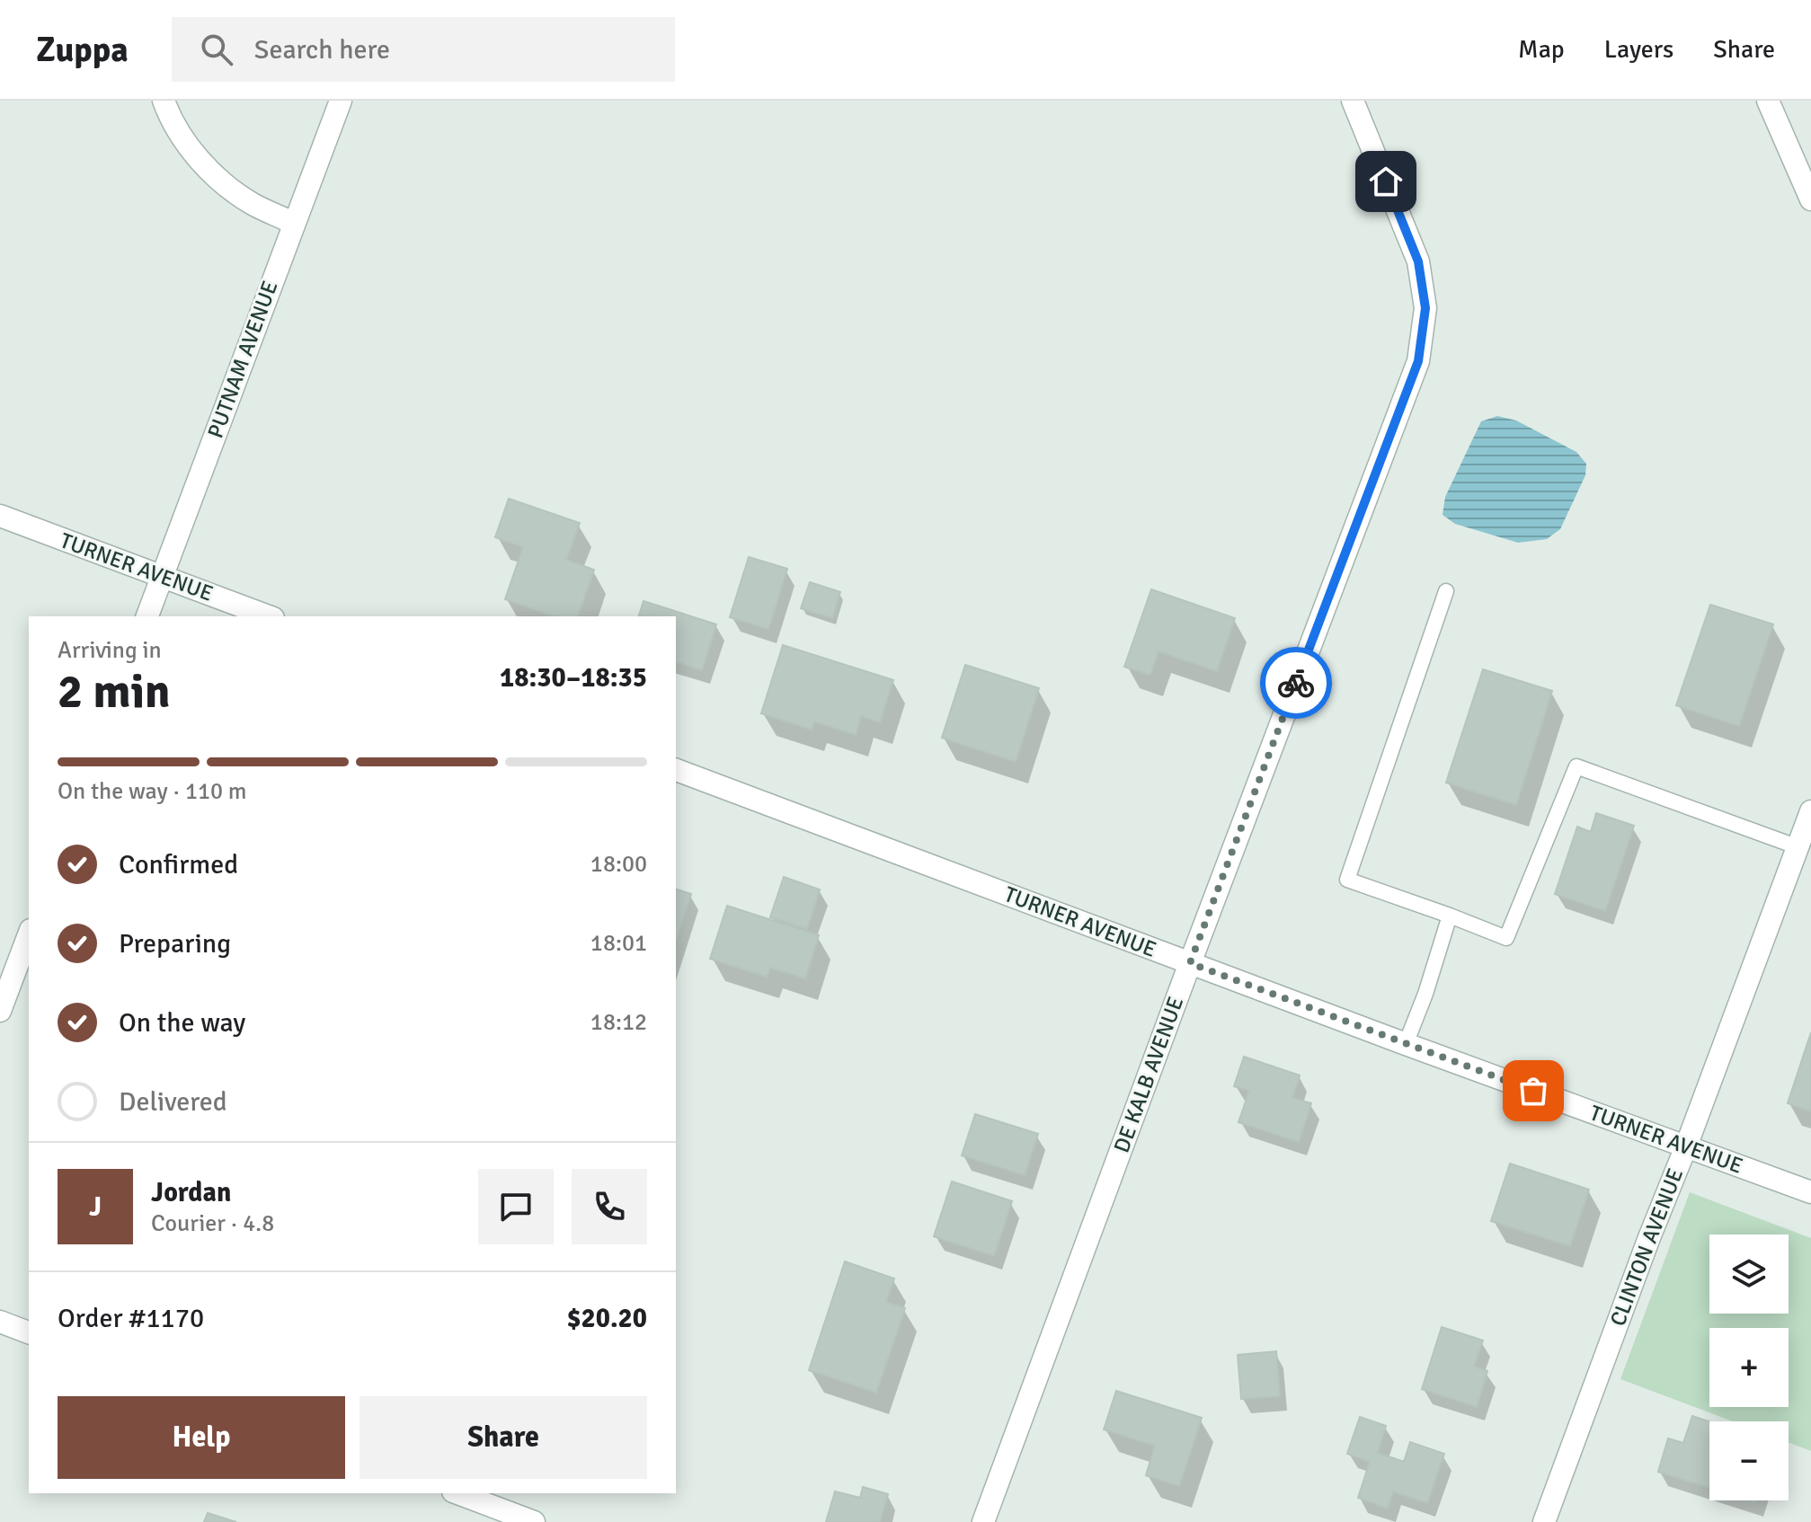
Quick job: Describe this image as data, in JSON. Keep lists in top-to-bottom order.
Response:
{
  "streets": {
    "street": [
      "PUTNAM AVENUE",
      "TURNER AVENUE",
      "DE KALB AVENUE",
      "CLINTON AVENUE"
    ]
  },
  "crossings": [
    ["PUTNAM AVENUE", "TURNER AVENUE"],
    ["TURNER AVENUE", "DE KALB AVENUE"],
    ["TURNER AVENUE", "CLINTON AVENUE"]
  ],
  "page": {
    "header": "Zuppa",
    "search": "Search here",
    "nav": ["Map", "Layers", "Share"],
    "heading": ["2 min", "Arriving in", "18:30–18:35"],
    "panel": [
      "Jordan",
      "Courier · 4.8",
      "Order #1170",
      "$20.20"
    ],
    "bar": "On the way · 110 m",
    "list": [
      ["Confirmed", "18:00"],
      ["Preparing", "18:01"],
      ["On the way", "18:12"],
      "Delivered"
    ],
    "round": "J",
    "map_buttons": ["+", "−"],
    "buttons": ["Help", "Share"]
  }
}
